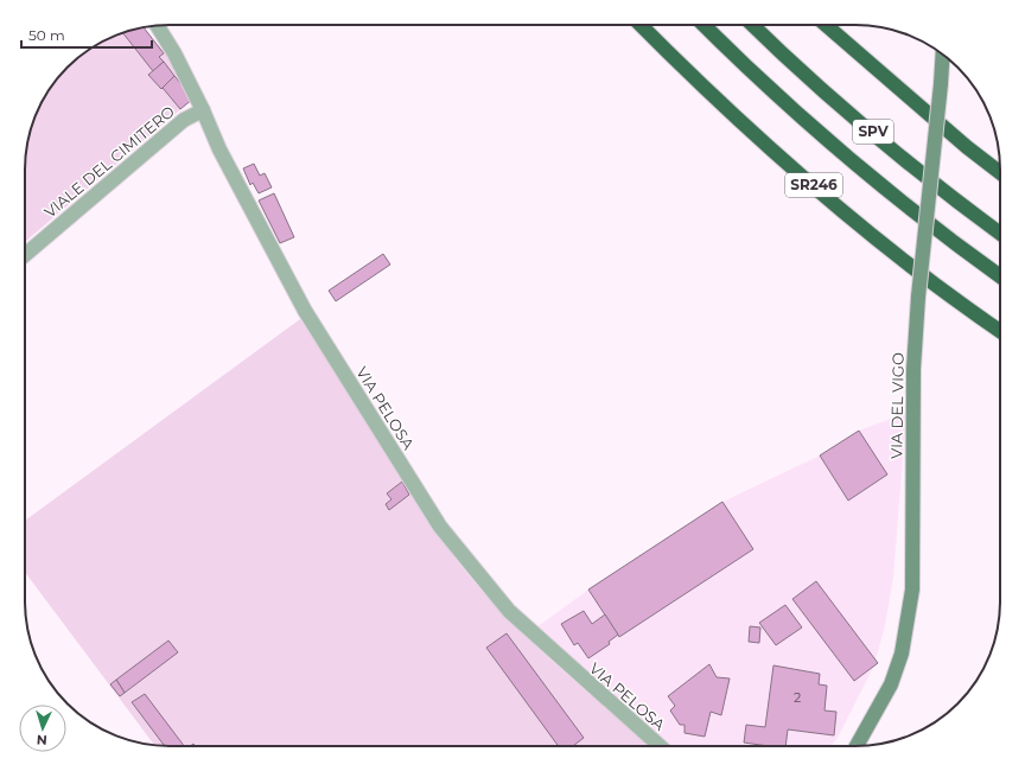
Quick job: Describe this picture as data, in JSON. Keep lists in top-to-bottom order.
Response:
{
  "streets": {
    "highway": ["SPV", "SR246"],
    "street": ["VIALE DEL CIMITERO", "VIA DEL VIGO", "VIA PELOSA"]
  },
  "crossings": [
    ["VIALE DEL CIMITERO", "VIA PELOSA"]
  ],
  "house_numbers": ["2"],
  "scale_bar": "50 m",
  "north": "bottom"
}
